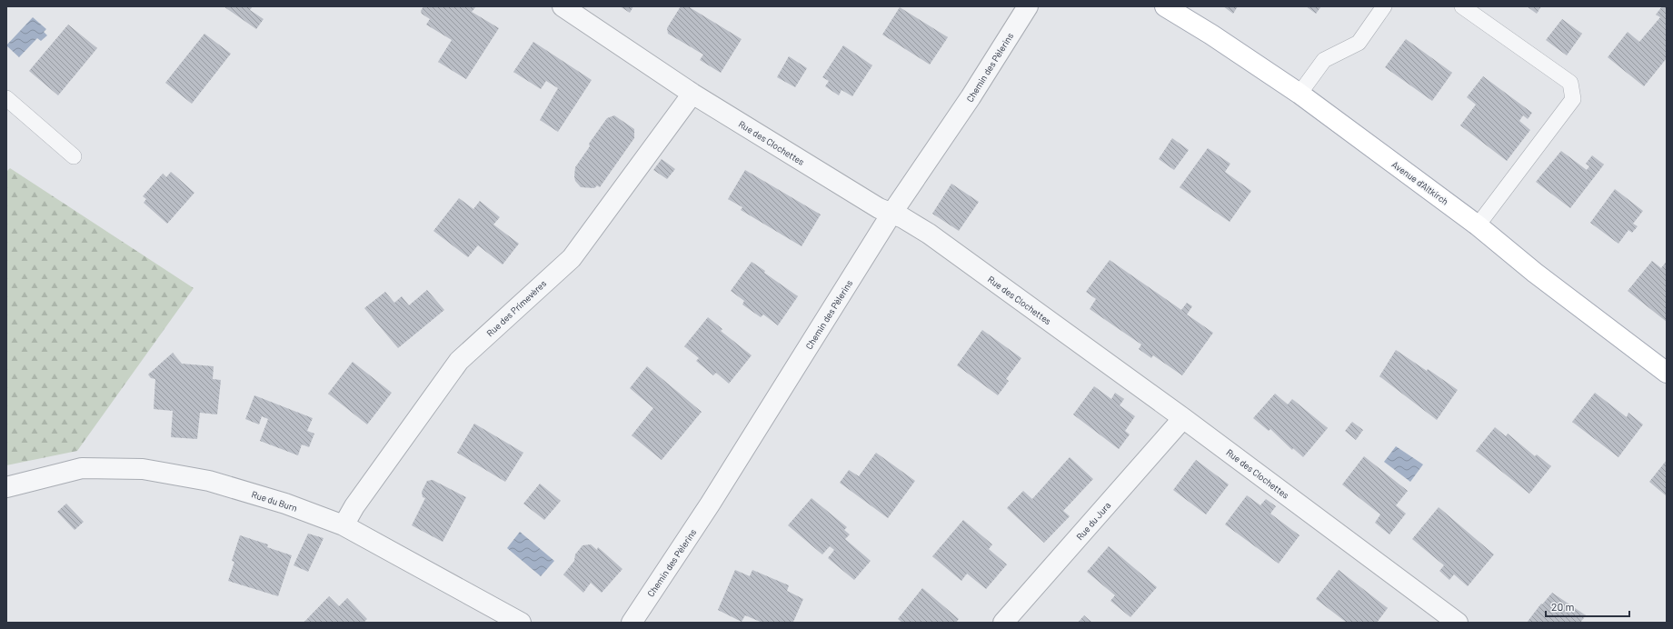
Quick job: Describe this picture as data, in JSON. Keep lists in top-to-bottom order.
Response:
{
  "streets": {
    "main road": ["Avenue d'Altkirch"],
    "street": [
      "Chemin des Pèlerins",
      "Rue des Clochettes",
      "Rue des Primevères",
      "Rue du Burn",
      "Rue du Jura"
    ]
  },
  "crossings": [
    ["Chemin des Pèlerins", "Rue des Clochettes"],
    ["Rue des Clochettes", "Rue des Primevères"],
    ["Rue des Clochettes", "Rue du Jura"],
    ["Rue des Primevères", "Rue du Burn"]
  ],
  "scale_bar": "20 m"
}
